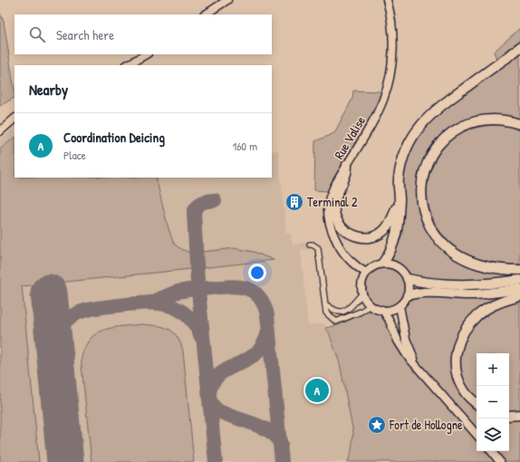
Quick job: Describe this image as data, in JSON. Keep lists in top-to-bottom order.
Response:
{
  "streets": {
    "main road": ["Rue Valise"]
  },
  "places": {
    "building": ["Terminal 2"],
    "place": ["Fort de Hollogne"]
  },
  "page": {
    "search": "Search here",
    "heading": "Nearby",
    "list": [
      {
        "mark": "A",
        "name": "Coordination Deicing",
        "note": "Place",
        "value": "160 m"
      }
    ],
    "map_buttons": ["+", "−"],
    "pins": "A"
  }
}
